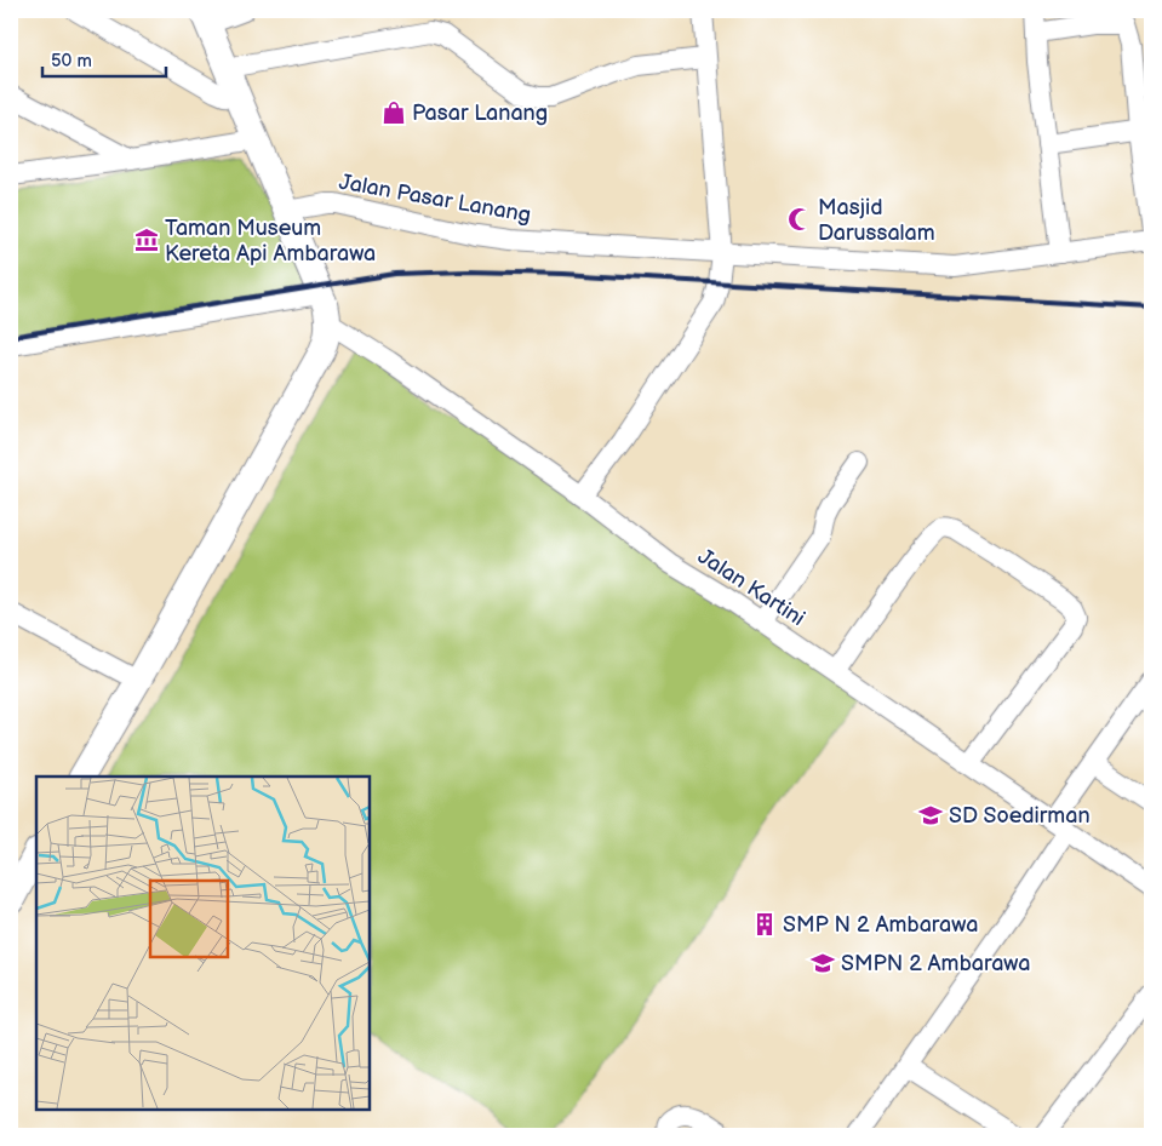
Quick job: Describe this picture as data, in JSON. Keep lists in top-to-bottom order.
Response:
{
  "streets": {
    "street": ["Jalan Pasar Lanang", "Jalan Kartini"]
  },
  "places": {
    "shop": ["Pasar Lanang"],
    "mosque": ["Masjid Darussalam"],
    "museum": ["Taman Museum Kereta Api Ambarawa"],
    "school or university": ["SD Soedirman", "SMPN 2 Ambarawa"],
    "building": ["SMP N 2 Ambarawa"]
  },
  "scale_bar": "50 m"
}
